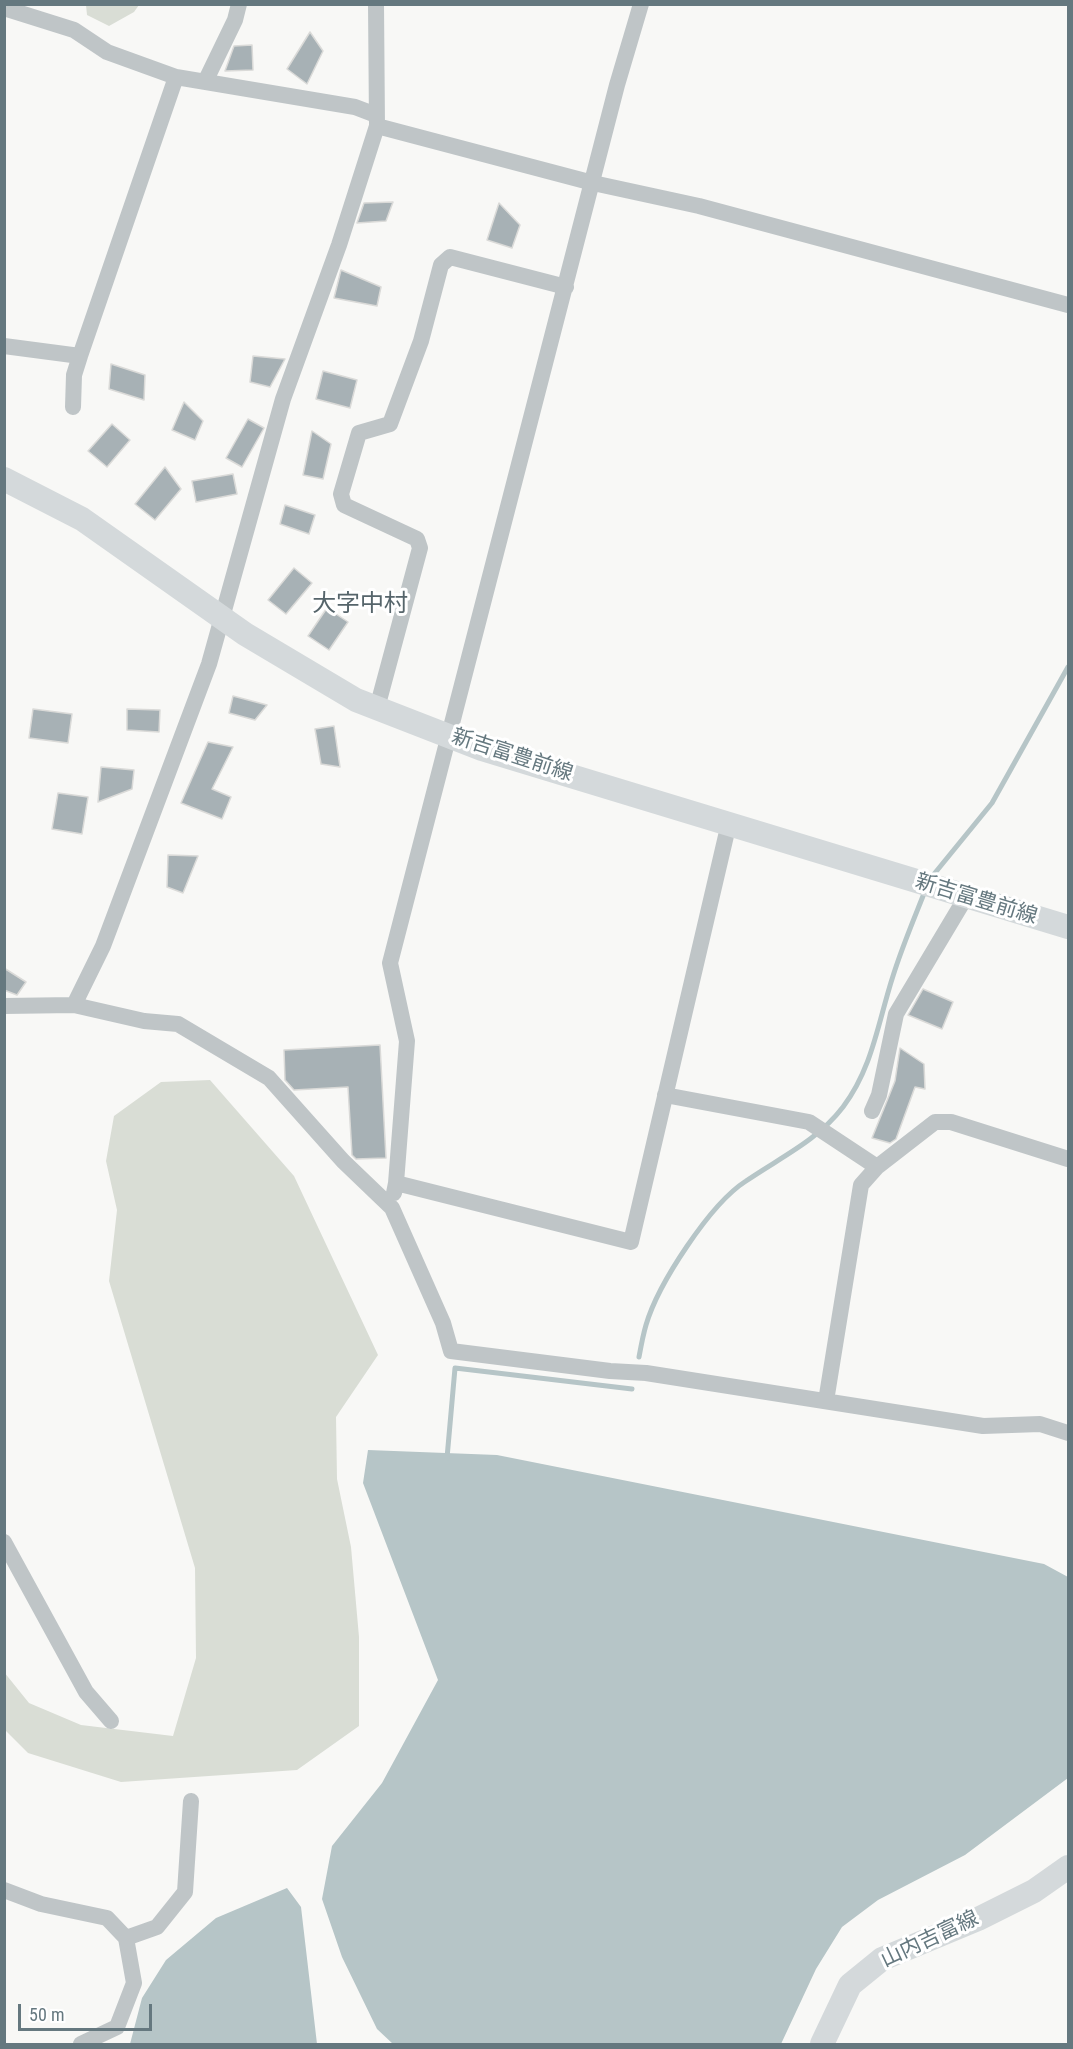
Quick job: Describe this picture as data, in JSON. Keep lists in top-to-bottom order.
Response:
{
  "streets": {
    "main road": ["新吉富豊前線", "山内吉富線"]
  },
  "districts": ["大字中村"],
  "scale_bar": "50 m"
}
